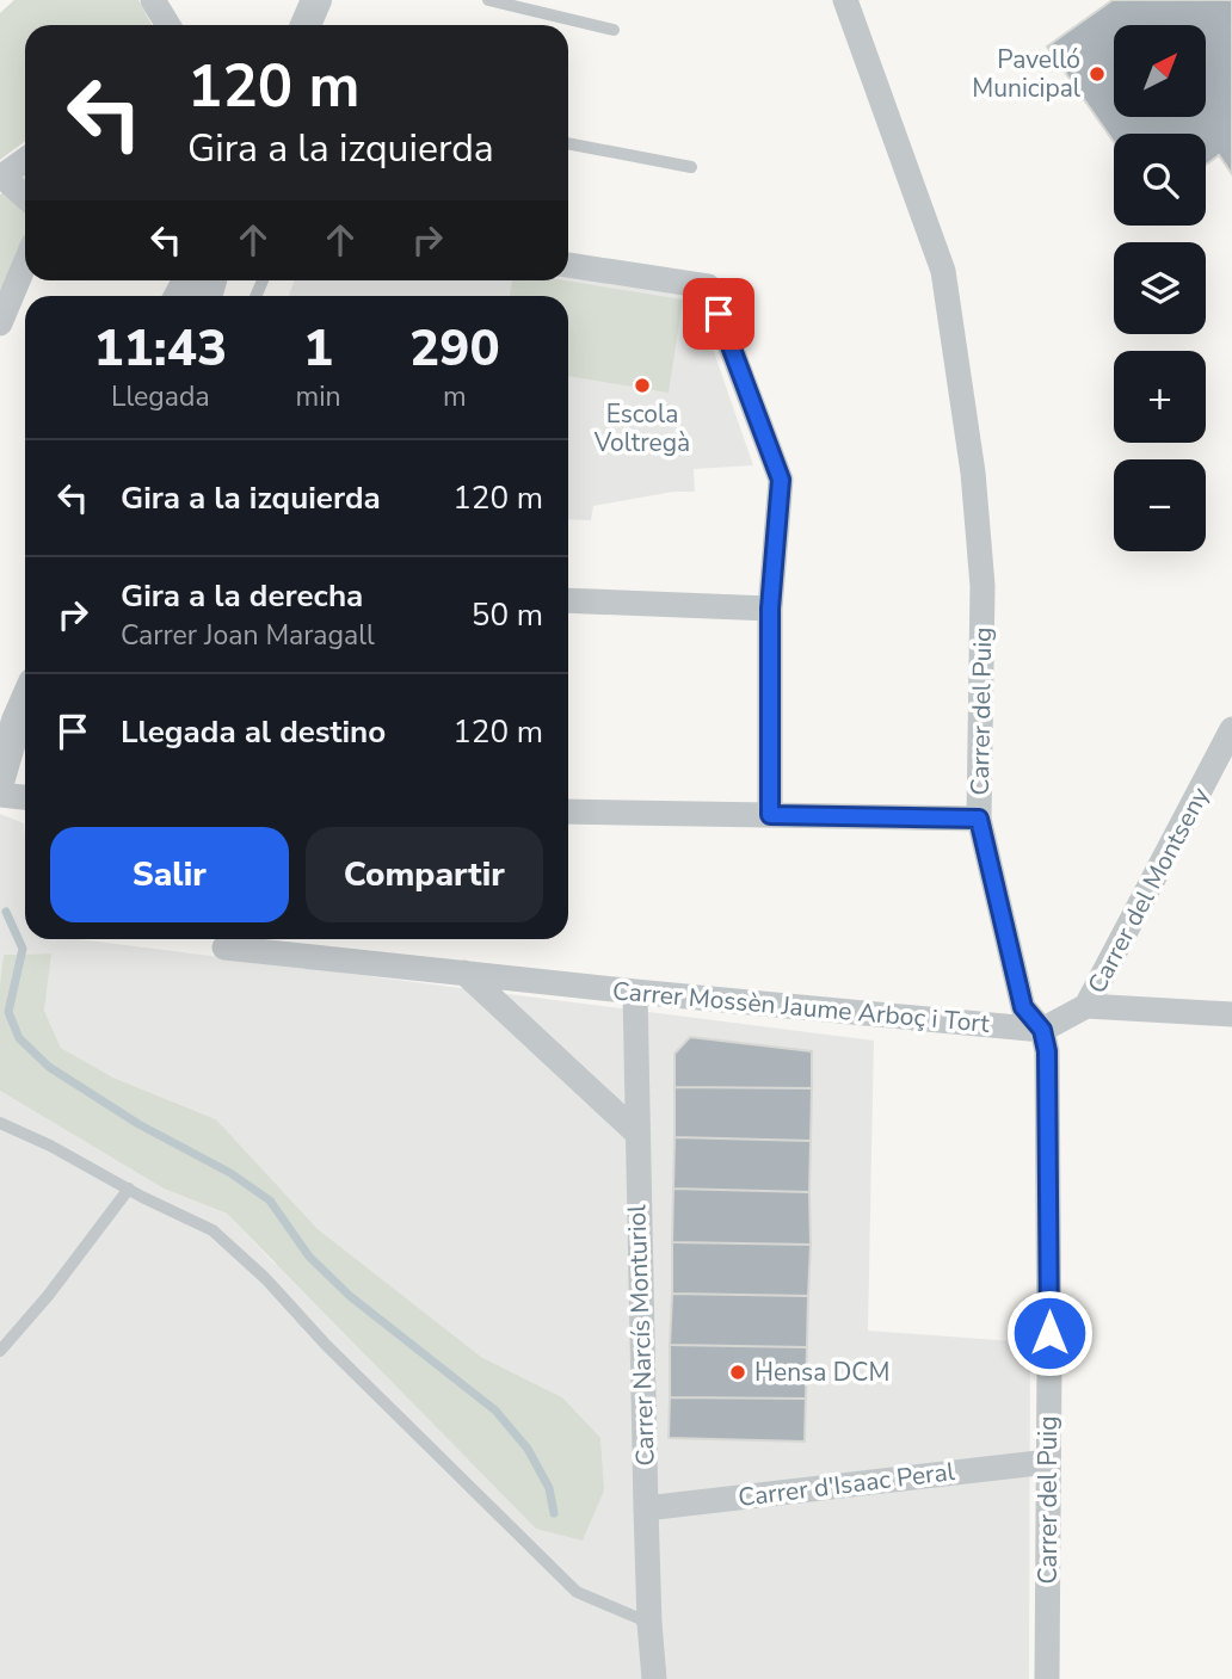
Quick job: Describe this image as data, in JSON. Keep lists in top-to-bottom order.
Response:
{
  "streets": {
    "street": [
      "Carrer del Puig",
      "Carrer del Montseny",
      "Carrer Mossèn Jaume Arboç i Tort",
      "Carrer Narcís Monturiol",
      "Carrer d'Isaac Peral"
    ]
  },
  "crossings": [
    ["Carrer del Puig", "Carrer Mossèn Jaume Arboç i Tort"],
    ["Carrer del Puig", "Carrer d'Isaac Peral"],
    ["Carrer Mossèn Jaume Arboç i Tort", "Carrer Narcís Monturiol"],
    ["Carrer Narcís Monturiol", "Carrer d'Isaac Peral"]
  ],
  "places": ["Pavelló Municipal", "Escola Voltregà", "Hensa DCM"],
  "north": "top right",
  "page": {
    "map_buttons": ["+", "−"],
    "turn": ["120 m", "Gira a la izquierda"],
    "eta": [
      "11:43",
      "Llegada",
      "1",
      "min",
      "290",
      "m"
    ],
    "list": [
      {
        "name": "Gira a la izquierda",
        "value": "120 m"
      },
      {
        "name": "Gira a la derecha",
        "note": "Carrer Joan Maragall",
        "value": "50 m"
      },
      {
        "name": "Llegada al destino",
        "value": "120 m"
      }
    ],
    "buttons": ["Salir", "Compartir"]
  }
}
